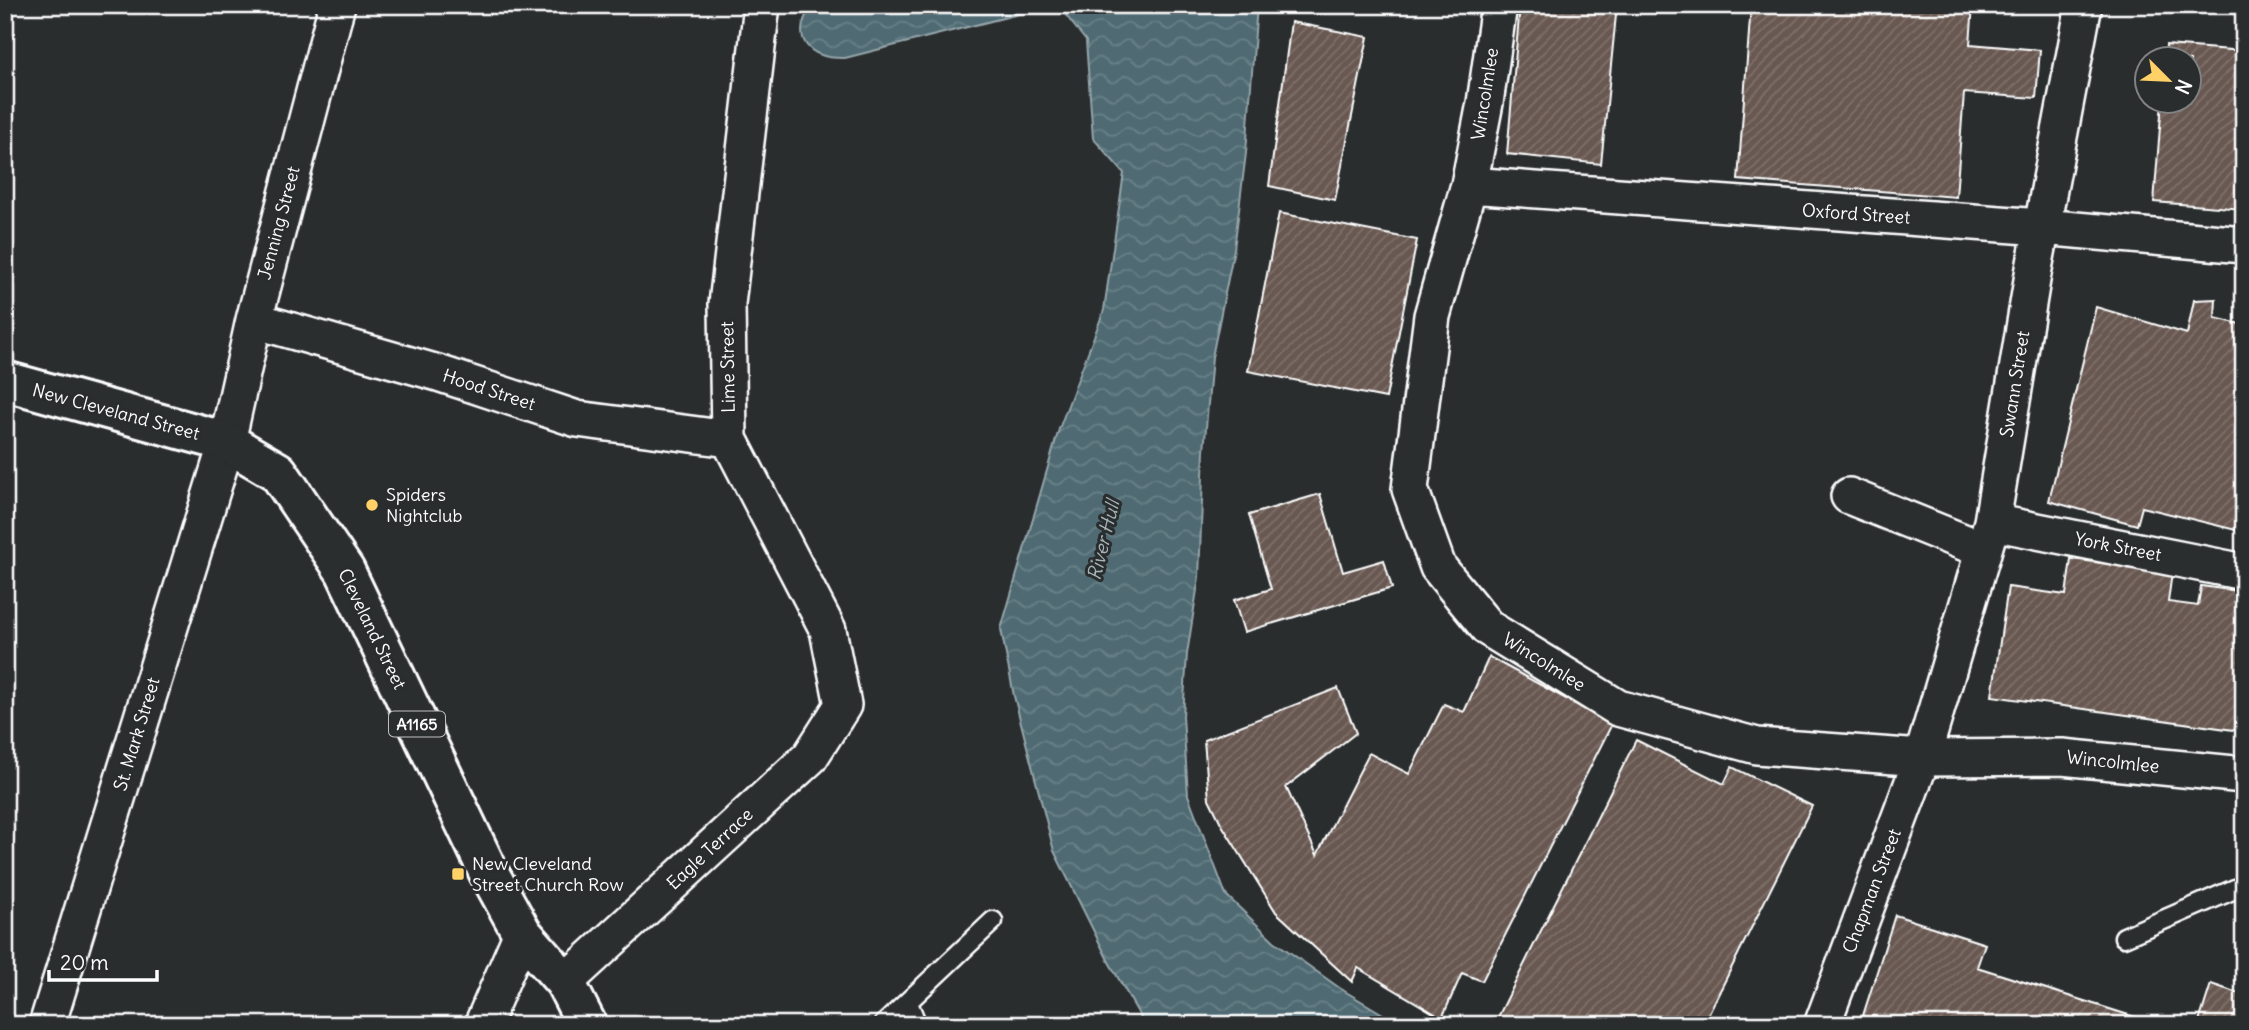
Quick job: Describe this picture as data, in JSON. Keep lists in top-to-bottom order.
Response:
{
  "streets": {
    "main road": ["New Cleveland Street", "Cleveland Street", "A1165"],
    "street": [
      "Wincolmlee",
      "Oxford Street",
      "Jenning Street",
      "Lime Street",
      "Swann Street",
      "Hood Street",
      "York Street",
      "St. Mark Street",
      "Eagle Terrace",
      "Chapman Street"
    ]
  },
  "crossings": [
    ["Wincolmlee", "Oxford Street"],
    ["Wincolmlee", "Swann Street"],
    ["Wincolmlee", "Chapman Street"],
    ["Oxford Street", "Swann Street"],
    ["Jenning Street", "Hood Street"],
    ["Jenning Street", "New Cleveland Street"],
    ["Jenning Street", "Cleveland Street"],
    ["Jenning Street", "St. Mark Street"],
    ["Lime Street", "Hood Street"],
    ["Lime Street", "Eagle Terrace"],
    ["Swann Street", "York Street"],
    ["Swann Street", "Chapman Street"],
    ["New Cleveland Street", "Cleveland Street"],
    ["New Cleveland Street", "St. Mark Street"],
    ["Cleveland Street", "St. Mark Street"],
    ["Cleveland Street", "Eagle Terrace"]
  ],
  "water": ["River Hull"],
  "places": {
    "other": ["Spiders Nightclub"],
    "transit": ["New Cleveland Street Church Row"]
  },
  "scale_bar": "20 m",
  "north": "bottom right"
}
